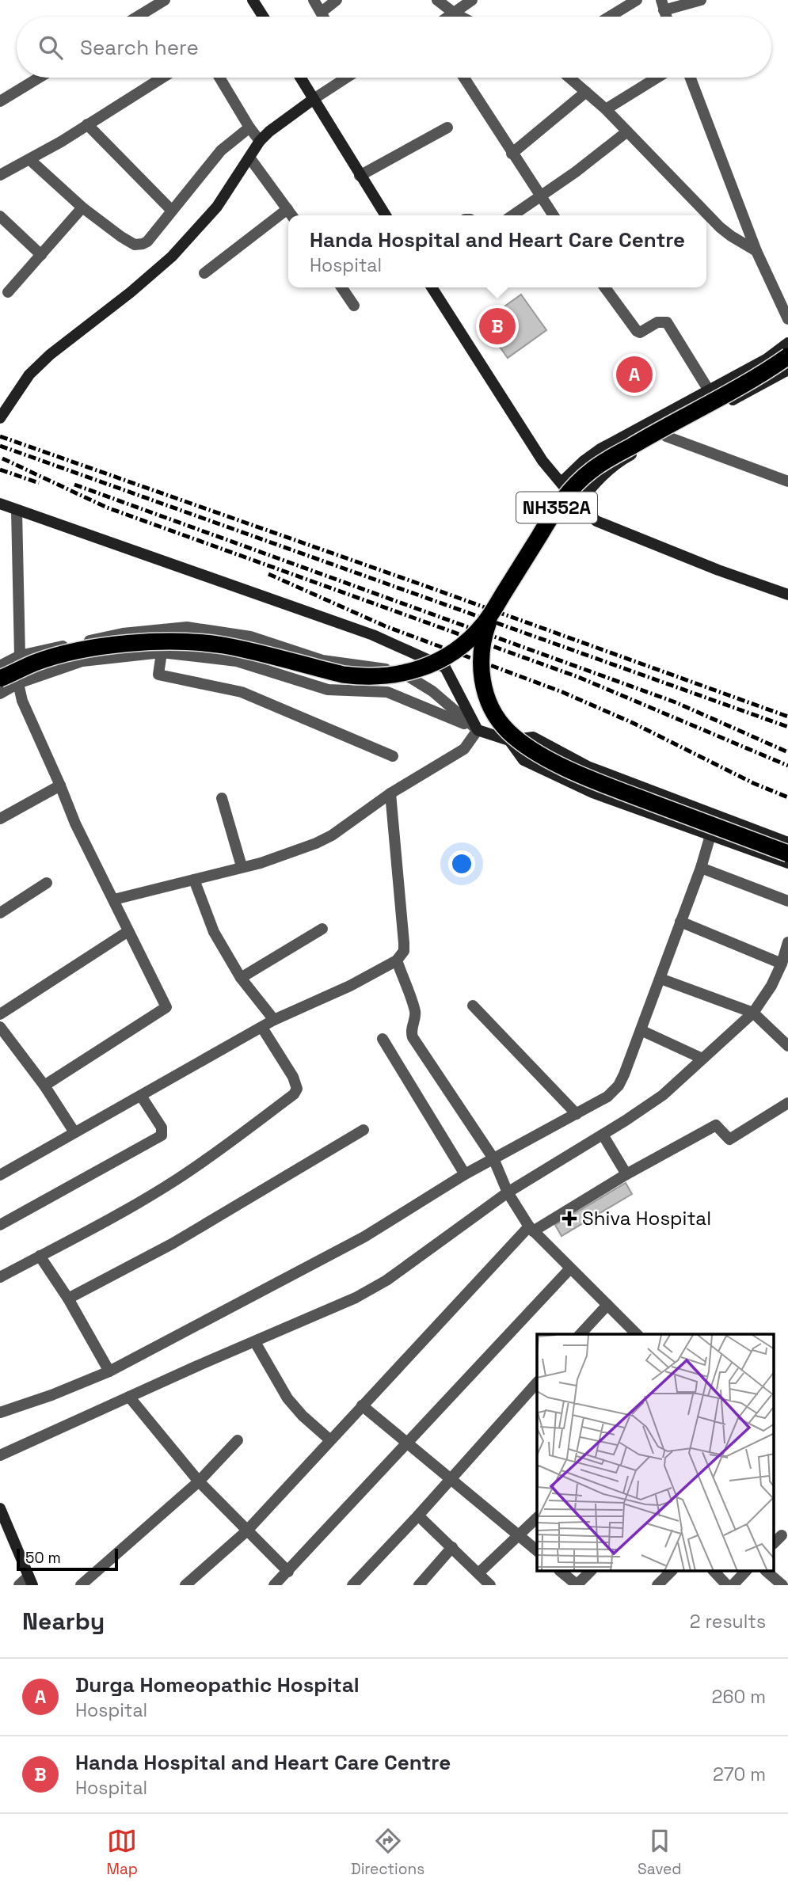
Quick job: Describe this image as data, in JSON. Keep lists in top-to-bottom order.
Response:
{
  "streets": {
    "highway": ["NH352A"]
  },
  "places": {
    "health": ["Shiva Hospital"]
  },
  "scale_bar": "50 m",
  "page": {
    "search": "Search here",
    "popup": ["Handa Hospital and Heart Care Centre", "Hospital"],
    "pins": ["B", "A"],
    "scale": "50 m",
    "heading": ["Nearby", "2 results"],
    "list": [
      {
        "mark": "A",
        "name": "Durga Homeopathic Hospital",
        "note": "Hospital",
        "value": "260 m"
      },
      {
        "mark": "B",
        "name": "Handa Hospital and Heart Care Centre",
        "note": "Hospital",
        "value": "270 m"
      }
    ],
    "nav": ["Map", "Directions", "Saved"]
  }
}
